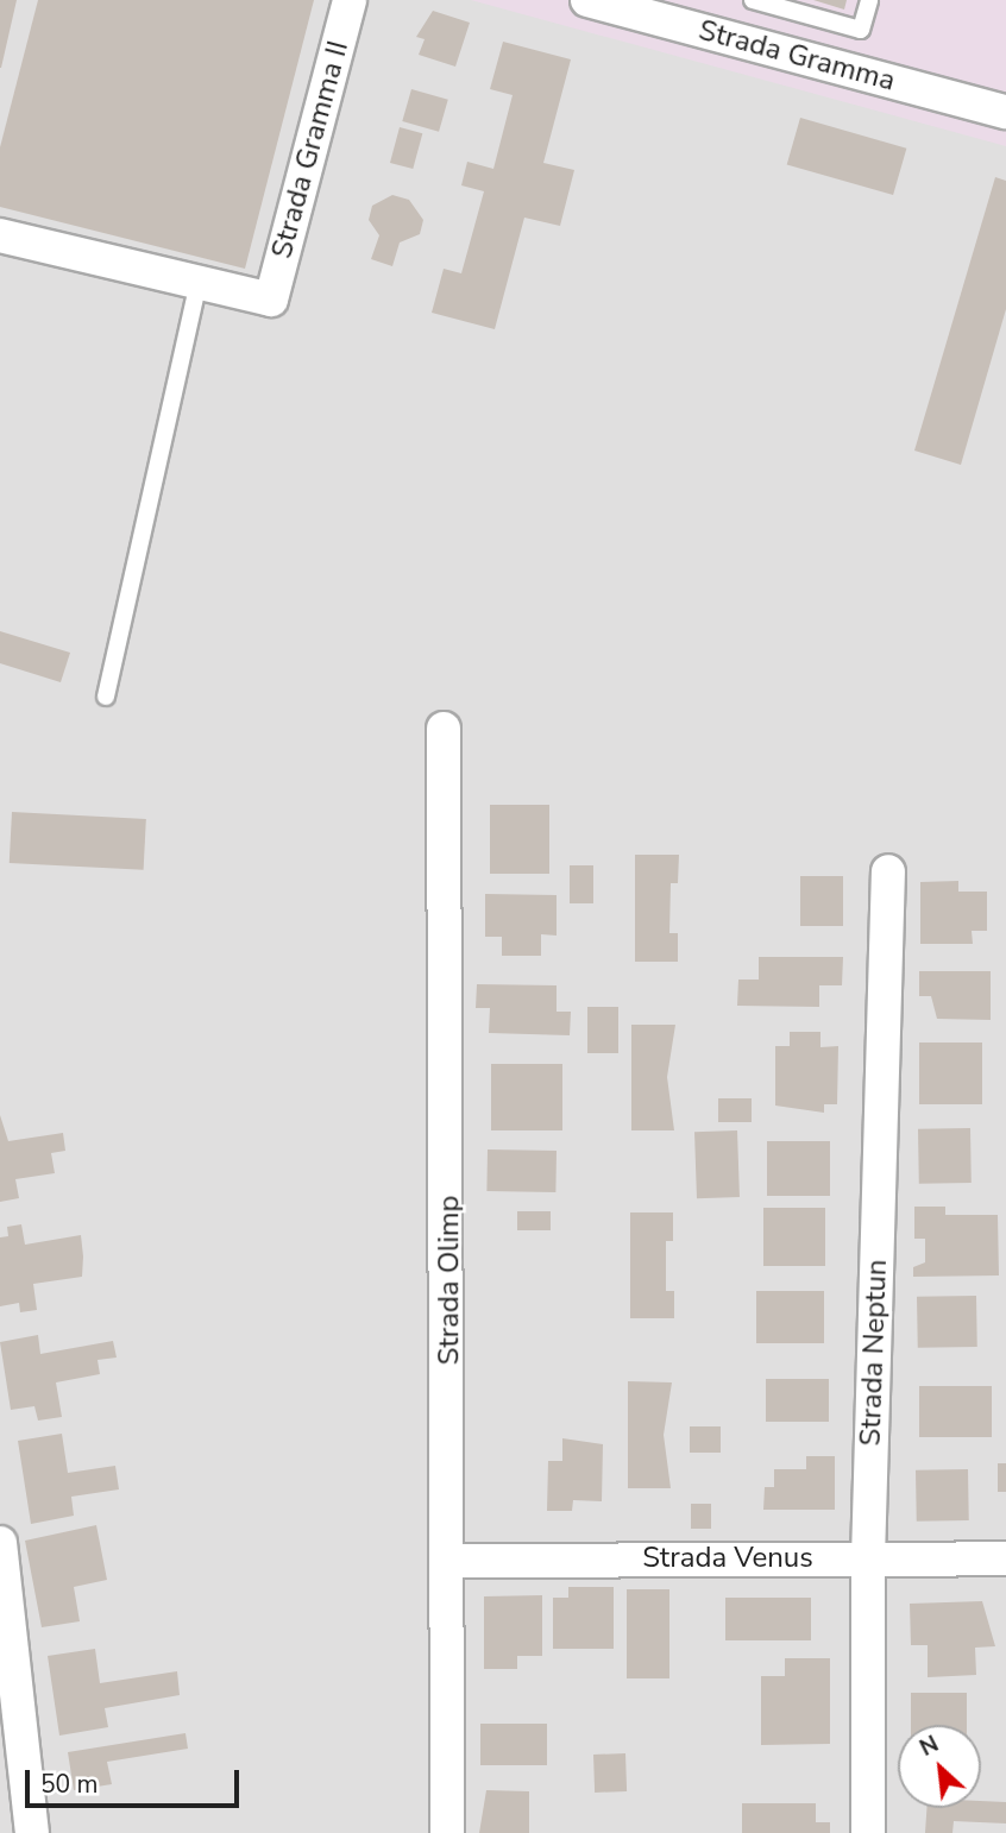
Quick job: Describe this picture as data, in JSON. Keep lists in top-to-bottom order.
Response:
{
  "streets": {
    "street": [
      "Strada Gramma",
      "Strada Gramma II",
      "Strada Olimp",
      "Strada Neptun",
      "Strada Venus"
    ]
  },
  "crossings": [
    ["Strada Olimp", "Strada Venus"],
    ["Strada Neptun", "Strada Venus"]
  ],
  "scale_bar": "50 m",
  "north": "top left"
}
